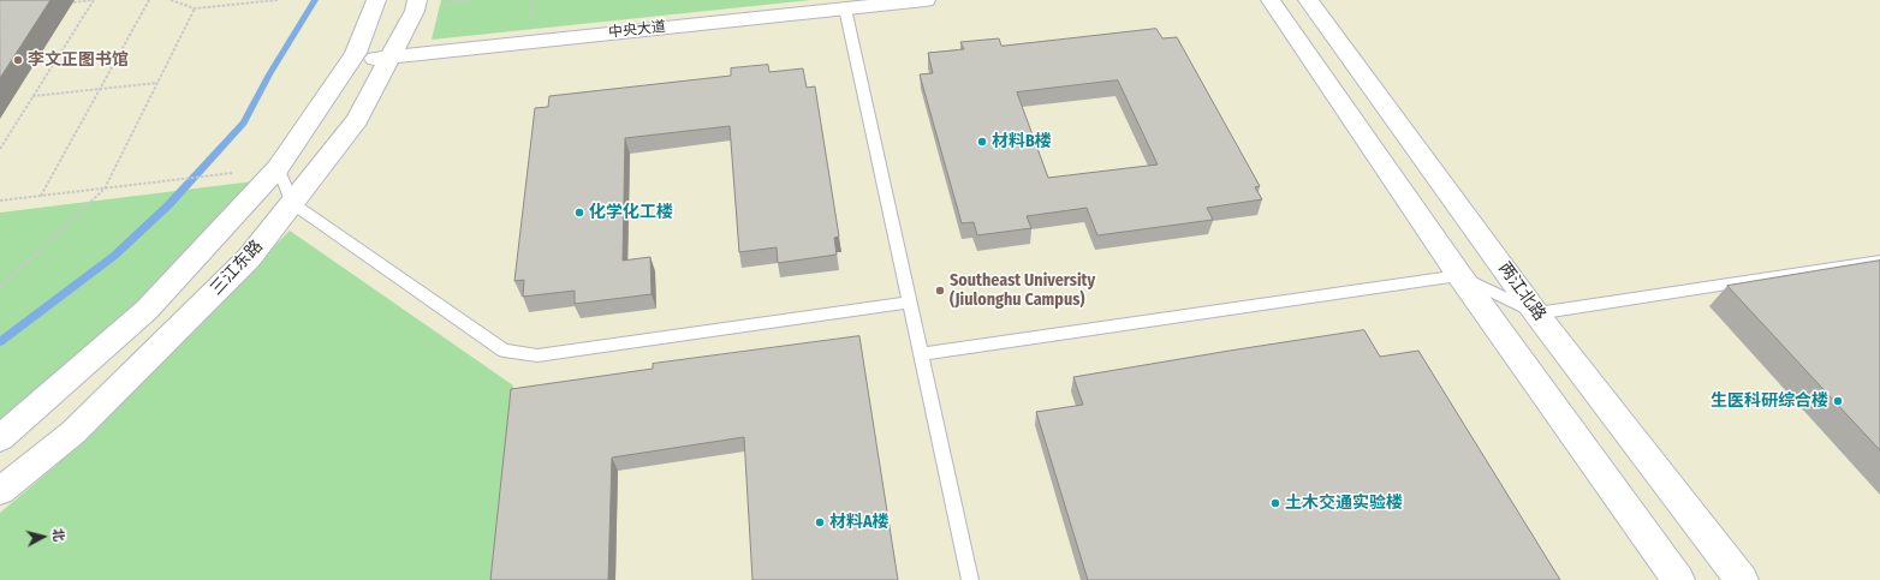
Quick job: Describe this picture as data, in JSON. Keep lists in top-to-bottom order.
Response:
{
  "streets": {
    "street": ["中央大道", "三江东路", "两江北路"]
  },
  "crossings": [
    ["中央大道", "三江东路"]
  ],
  "places": [
    "李文正图书馆",
    "材料B楼",
    "化学化工楼",
    "Southeast University (Jiulonghu Campus)",
    "生医科研综合楼",
    "土木交通实验楼",
    "材料A楼"
  ],
  "north": "right"
}
